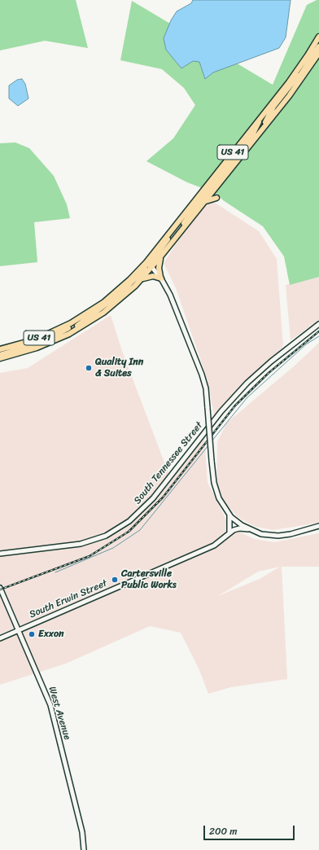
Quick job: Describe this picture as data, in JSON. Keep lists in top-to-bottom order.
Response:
{
  "streets": {
    "main road": ["US 41"],
    "street": ["South Tennessee Street", "South Erwin Street", "West Avenue"]
  },
  "crossings": [
    ["South Erwin Street", "West Avenue"]
  ],
  "places": ["Quality Inn & Suites", "Cartersville Public Works", "Exxon"],
  "scale_bar": "200 m"
}
